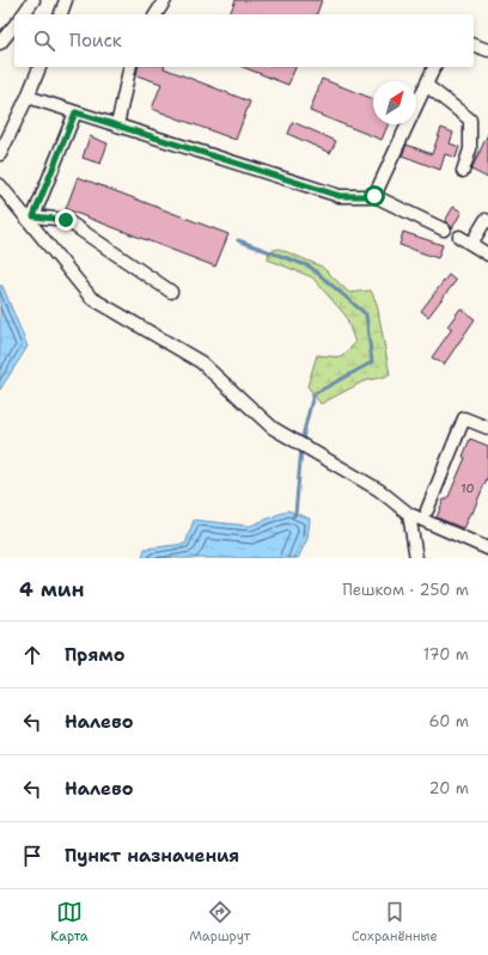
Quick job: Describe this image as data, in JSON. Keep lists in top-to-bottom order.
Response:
{
  "house_numbers": ["10"],
  "north": "top right",
  "page": {
    "search": "Поиск",
    "heading": ["4 мин", "Пешком · 250 m"],
    "list": [
      ["Прямо", "170 m"],
      ["Налево", "60 m"],
      ["Налево", "20 m"],
      "Пункт назначения"
    ],
    "nav": ["Карта", "Маршрут", "Сохранённые"]
  }
}
